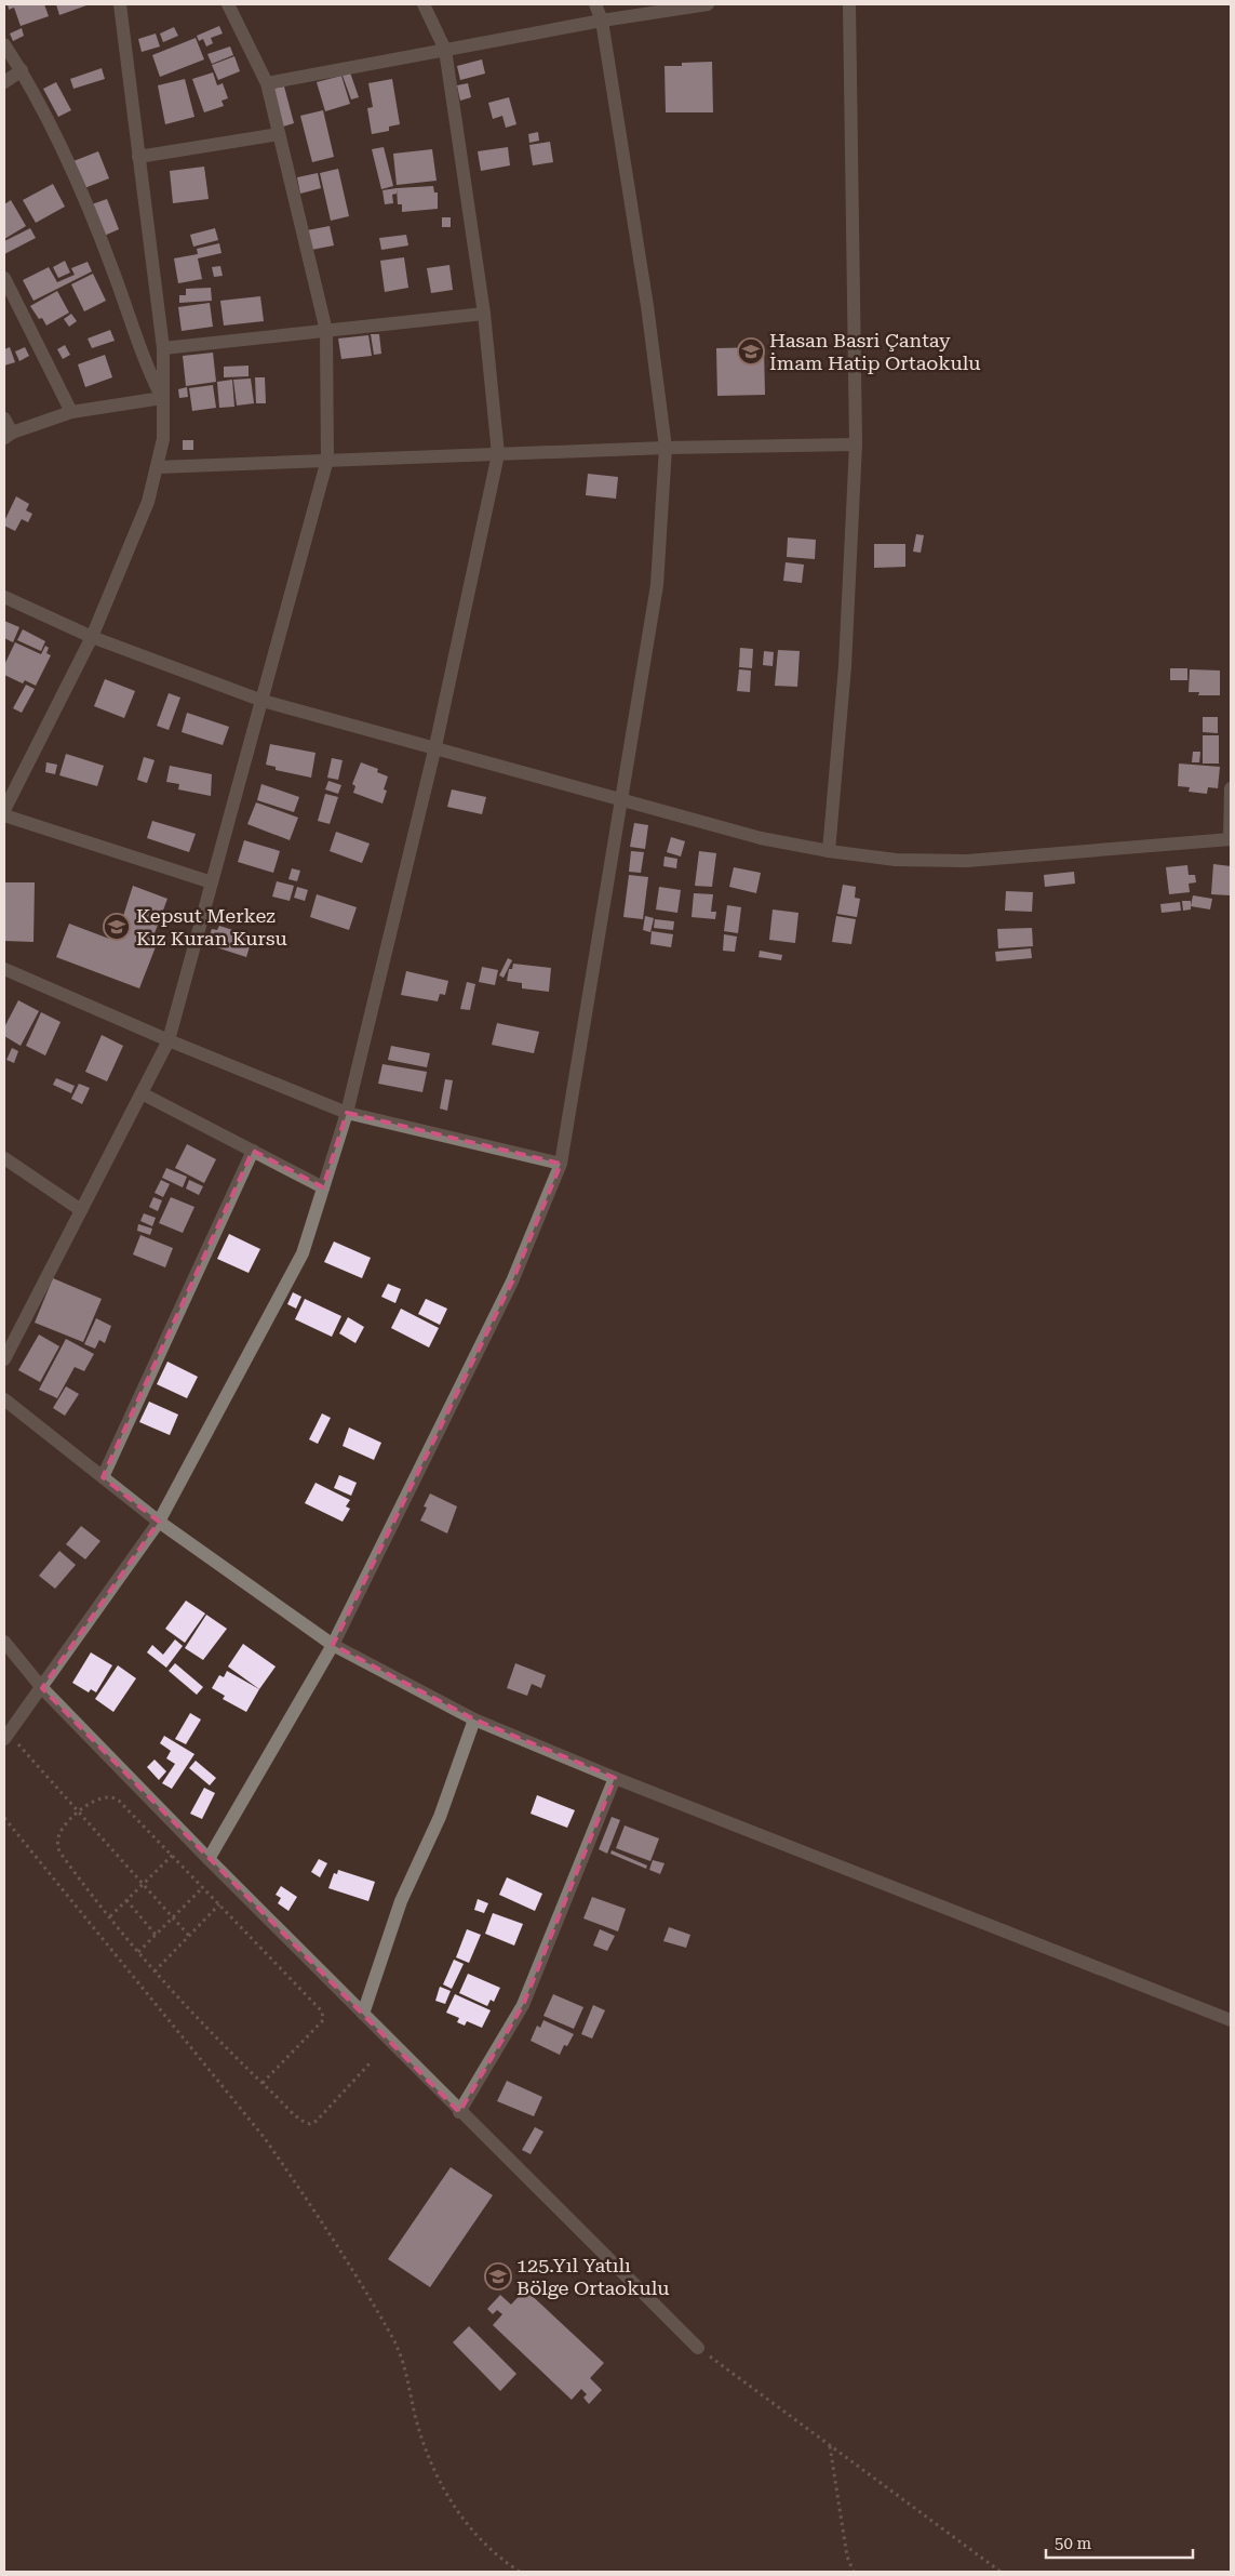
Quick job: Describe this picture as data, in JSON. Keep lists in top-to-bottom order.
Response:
{
  "places": {
    "school or university": ["Hasan Basri Çantay İmam Hatip Ortaokulu", "Kepsut Merkez Kız Kuran Kursu", "125.Yıl Yatılı Bölge Ortaokulu"]
  },
  "scale_bar": "50 m"
}
